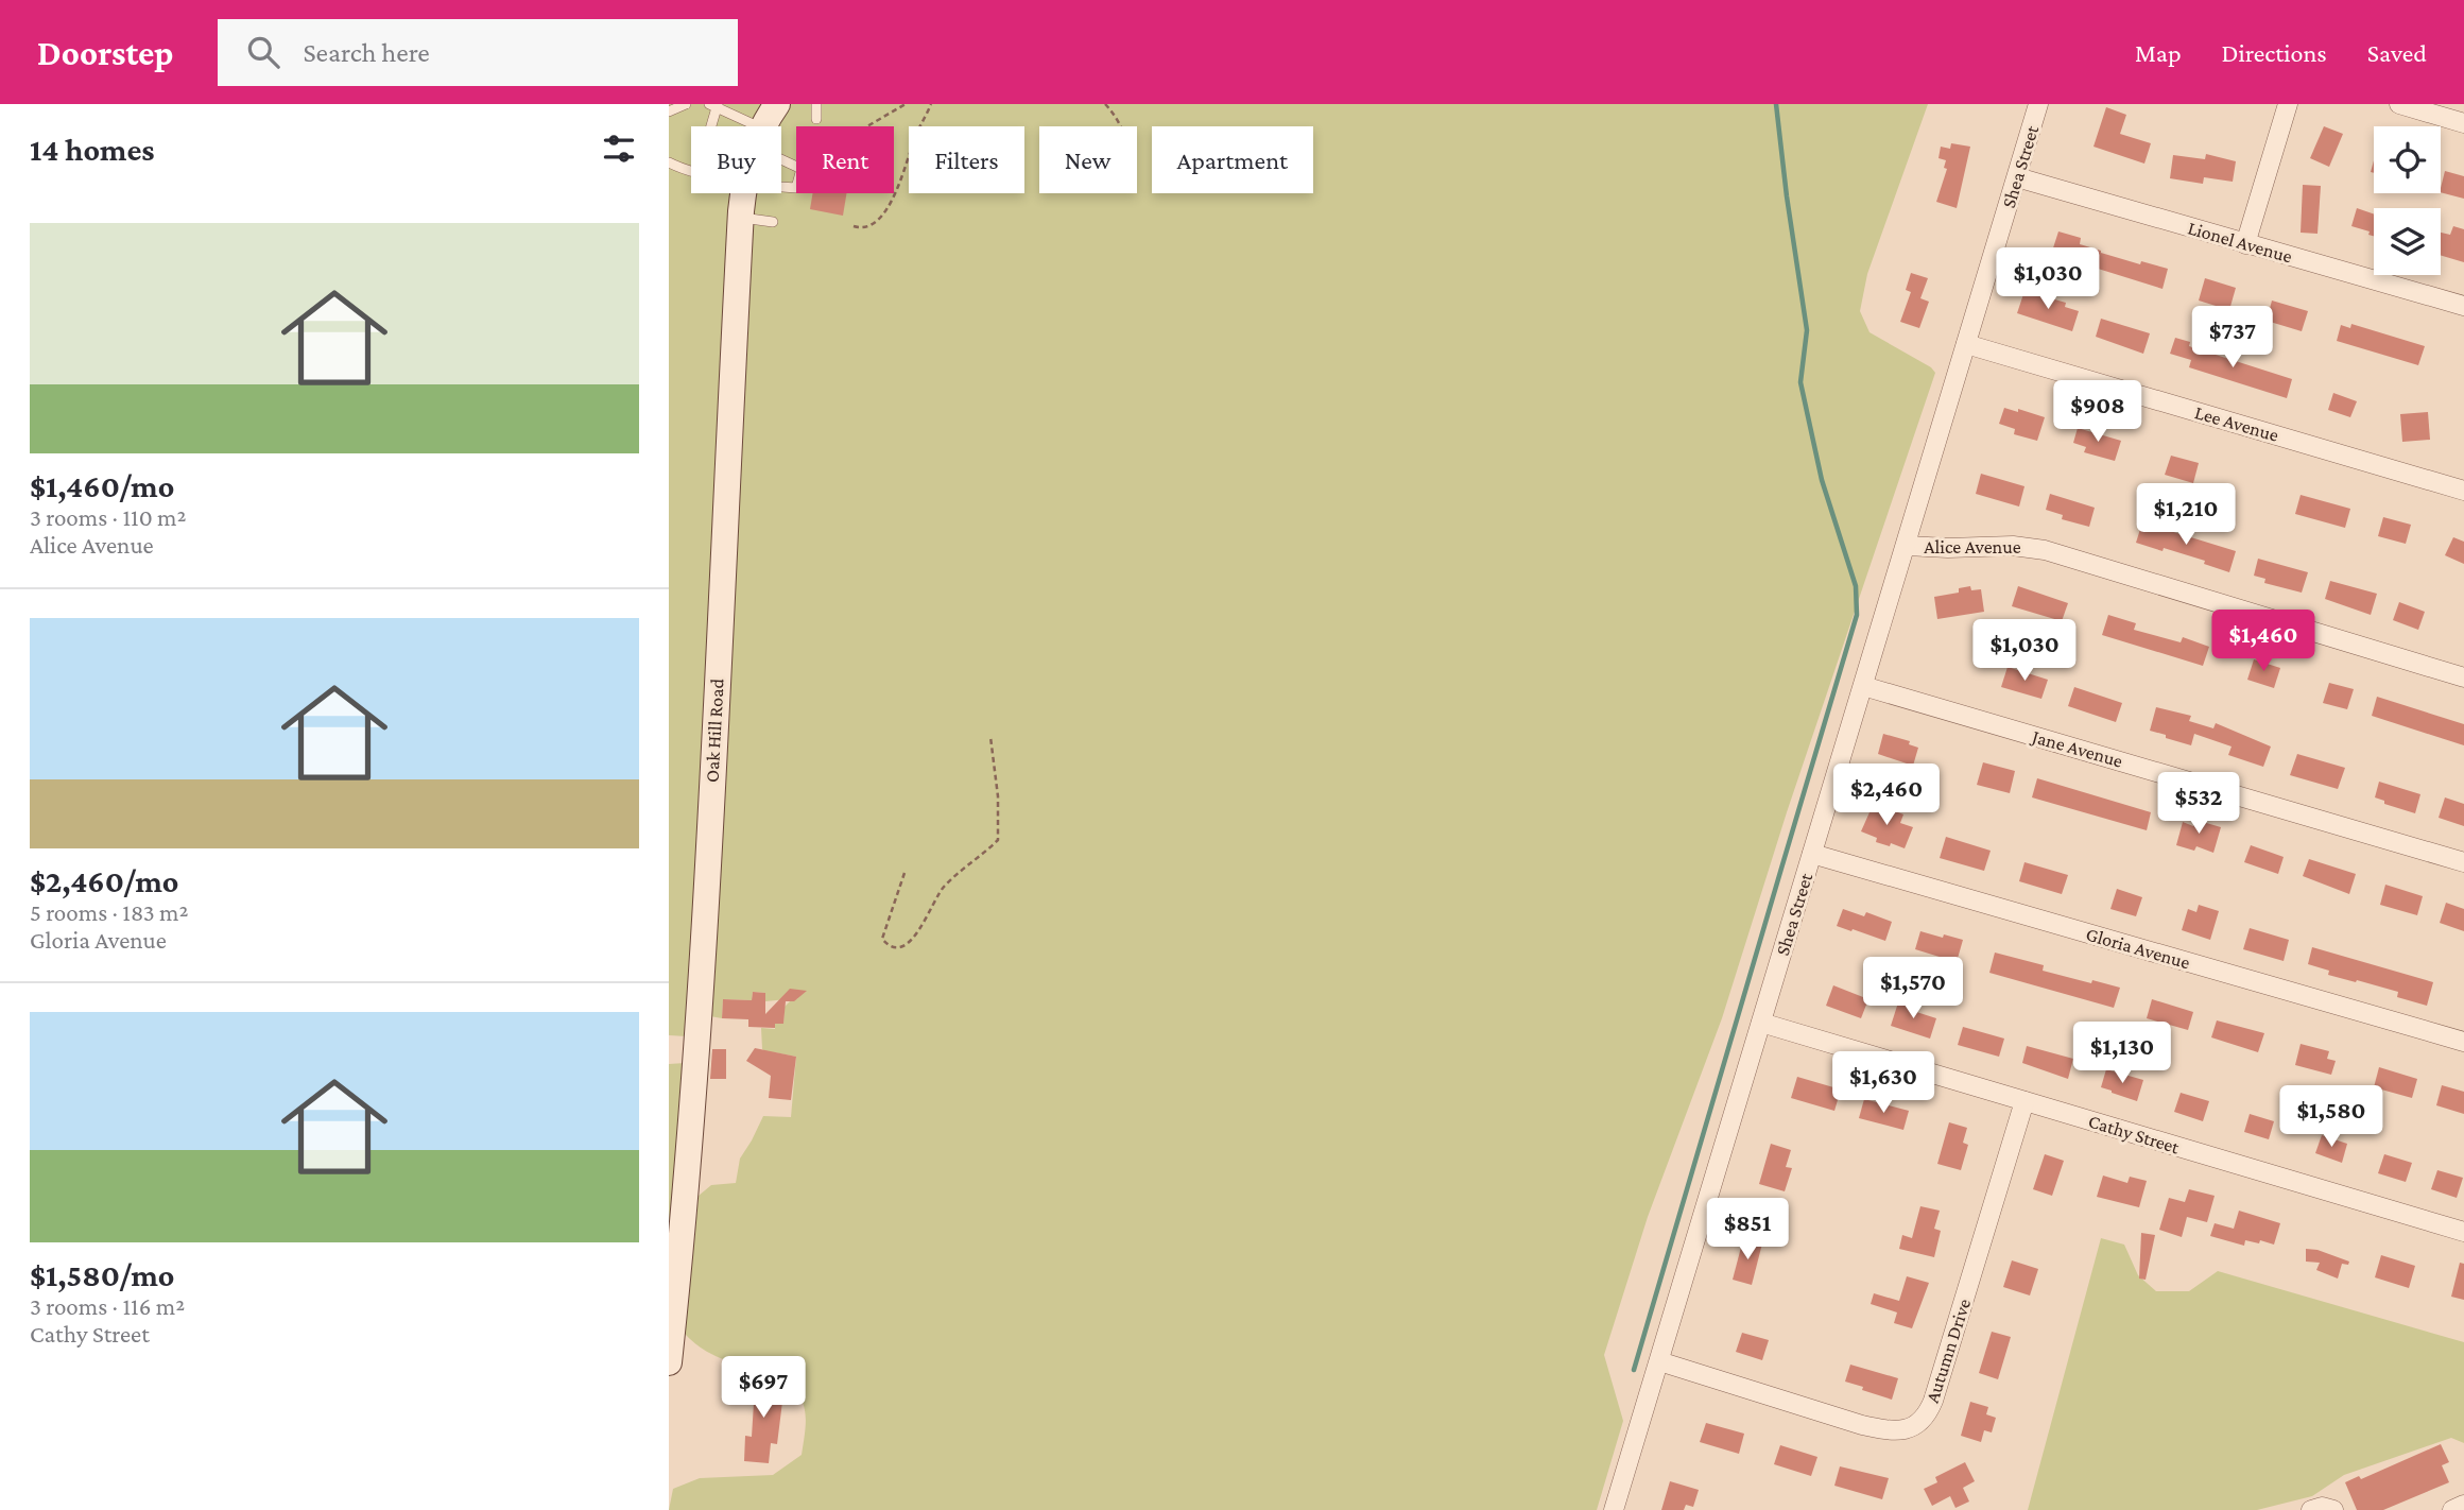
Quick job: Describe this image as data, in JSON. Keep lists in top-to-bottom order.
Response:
{
  "streets": {
    "street": [
      "Shea Street",
      "Lionel Avenue",
      "Lee Avenue",
      "Alice Avenue",
      "Oak Hill Road",
      "Jane Avenue",
      "Gloria Avenue",
      "Cathy Street",
      "Autumn Drive"
    ]
  },
  "crossings": [
    ["Shea Street", "Lionel Avenue"],
    ["Shea Street", "Lee Avenue"],
    ["Shea Street", "Alice Avenue"],
    ["Shea Street", "Jane Avenue"],
    ["Shea Street", "Gloria Avenue"],
    ["Shea Street", "Cathy Street"],
    ["Shea Street", "Autumn Drive"],
    ["Cathy Street", "Autumn Drive"]
  ],
  "page": {
    "header": "Doorstep",
    "search": "Search here",
    "nav": ["Map", "Directions", "Saved"],
    "heading": "14 homes",
    "chip": [
      "Buy",
      "Rent",
      "Filters",
      "New",
      "Apartment"
    ],
    "list": [
      {
        "name": "$1,460/mo",
        "note": "3 rooms · 110 m² · Alice Avenue"
      },
      {
        "name": "$2,460/mo",
        "note": "5 rooms · 183 m² · Gloria Avenue"
      },
      {
        "name": "$1,580/mo",
        "note": "3 rooms · 116 m² · Cathy Street"
      }
    ],
    "price": [
      "$1,030",
      "$737",
      "$908",
      "$1,210",
      "$1,460",
      "$1,030",
      "$2,460",
      "$532",
      "$1,570",
      "$1,130",
      "$1,630",
      "$1,580",
      "$851",
      "$697"
    ]
  }
}
